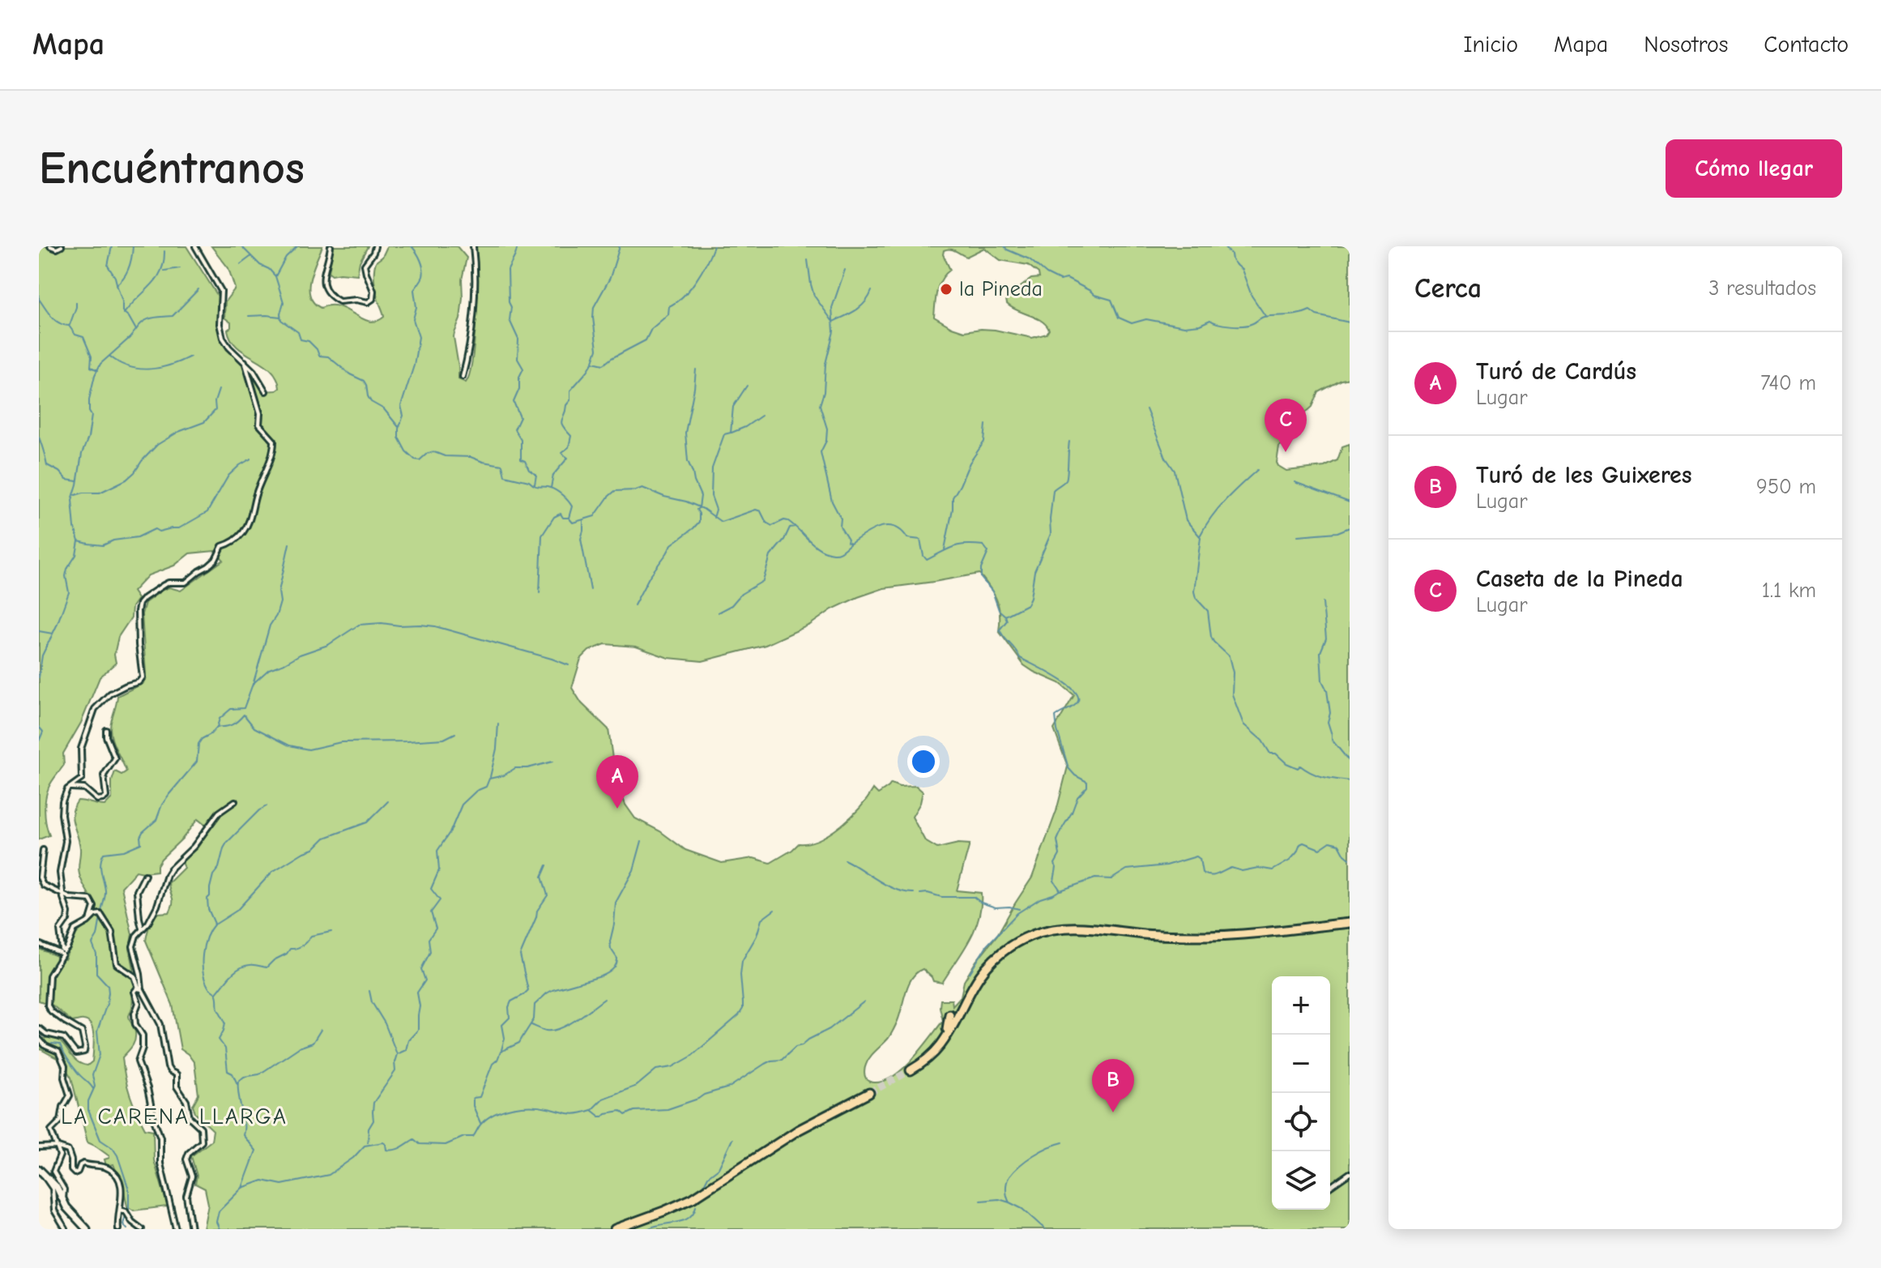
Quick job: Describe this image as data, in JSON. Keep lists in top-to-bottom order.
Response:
{
  "districts": ["LA CARENA LLARGA"],
  "places": ["la Pineda"],
  "page": {
    "header": "Mapa",
    "nav": [
      "Inicio",
      "Mapa",
      "Nosotros",
      "Contacto"
    ],
    "buttons": "Cómo llegar",
    "title": "Encuéntranos",
    "heading": ["Cerca", "3 resultados"],
    "list": [
      {
        "mark": "A",
        "name": "Turó de Cardús",
        "note": "Lugar",
        "value": "740 m"
      },
      {
        "mark": "B",
        "name": "Turó de les Guixeres",
        "note": "Lugar",
        "value": "950 m"
      },
      {
        "mark": "C",
        "name": "Caseta de la Pineda",
        "note": "Lugar",
        "value": "1.1 km"
      }
    ],
    "pins": ["C", "A", "B"],
    "map_buttons": ["+", "−"]
  }
}
